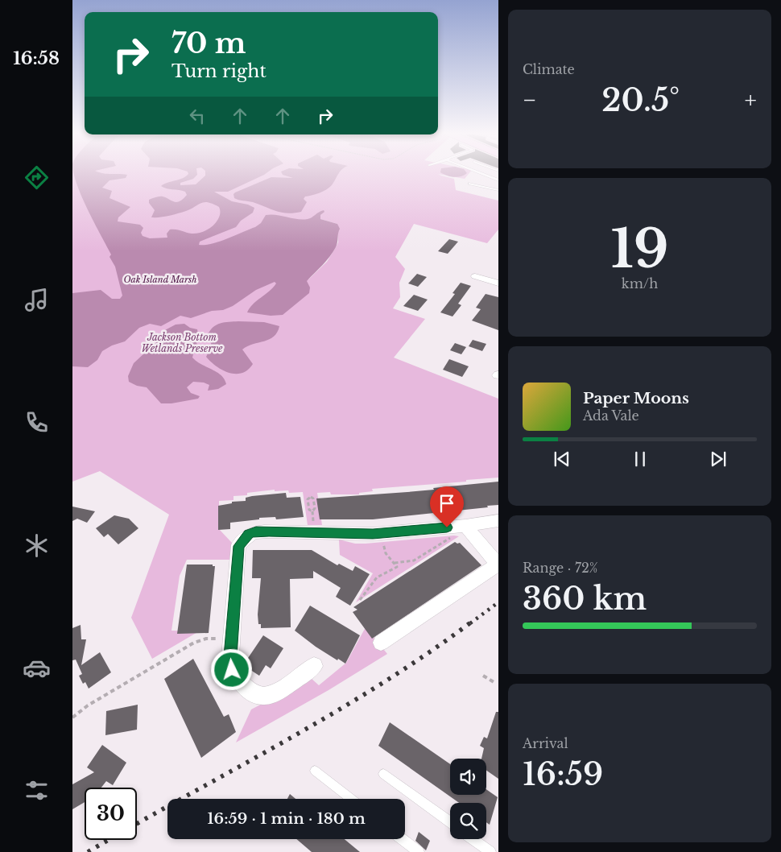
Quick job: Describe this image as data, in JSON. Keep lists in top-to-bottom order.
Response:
{
  "water": ["Oak Island Marsh"],
  "parks": ["Jackson Bottom Wetlands Preserve"],
  "page": {
    "tabs": "16:58",
    "tile": [
      "Climate",
      ["19", "km/h"],
      ["Range · 72%", "360 km"],
      ["Arrival", "16:59"]
    ],
    "turn": ["70 m", "Turn right"],
    "heat": ["−", "20.5°", "+"],
    "song": ["Paper Moons", "Ada Vale"],
    "limit": "30",
    "trip": "16:59 · 1 min · 180 m"
  }
}
